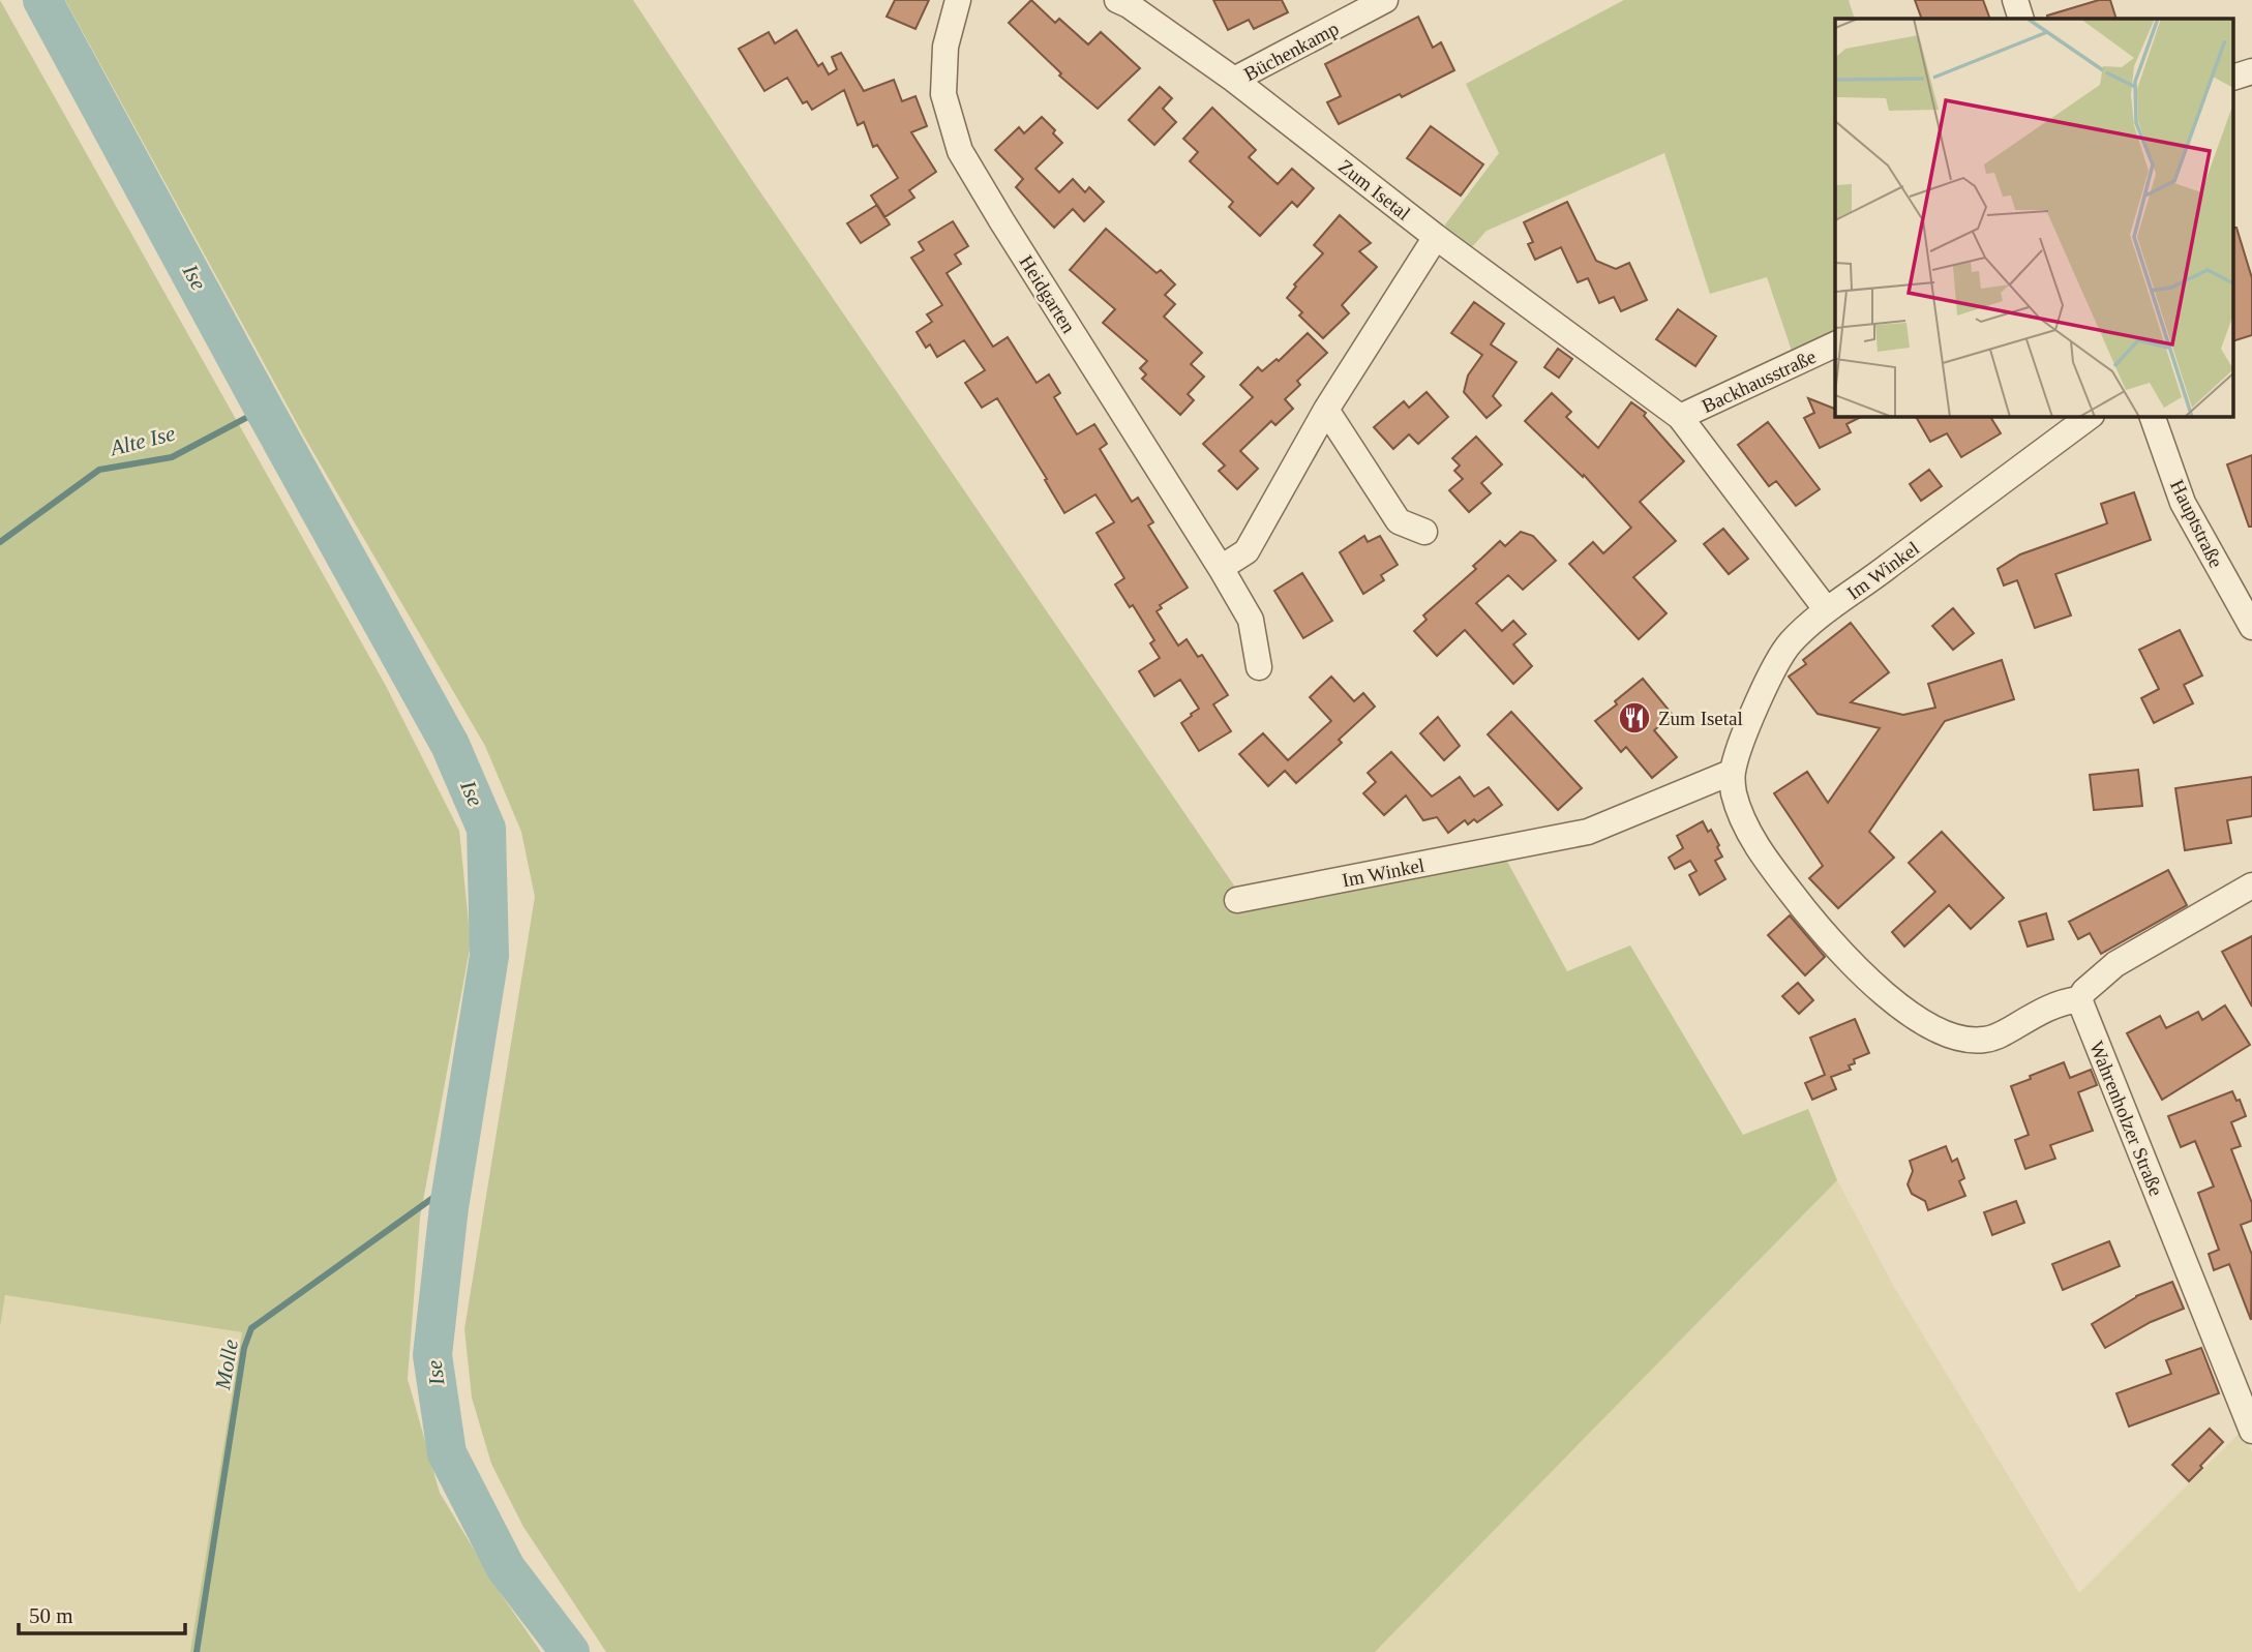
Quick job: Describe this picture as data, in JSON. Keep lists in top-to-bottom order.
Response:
{
  "streets": {
    "street": [
      "Büchenkamp",
      "Zum Isetal",
      "Heidgarten",
      "Backhausstraße",
      "Hauptstraße",
      "Im Winkel",
      "Wahrenholzer Straße"
    ]
  },
  "crossings": [
    ["Büchenkamp", "Zum Isetal"],
    ["Zum Isetal", "Backhausstraße"],
    ["Zum Isetal", "Im Winkel"],
    ["Im Winkel", "Wahrenholzer Straße"]
  ],
  "water": ["Ise", "Alte Ise", "Molle"],
  "places": {
    "restaurant": ["Zum Isetal"]
  },
  "scale_bar": "50 m"
}
